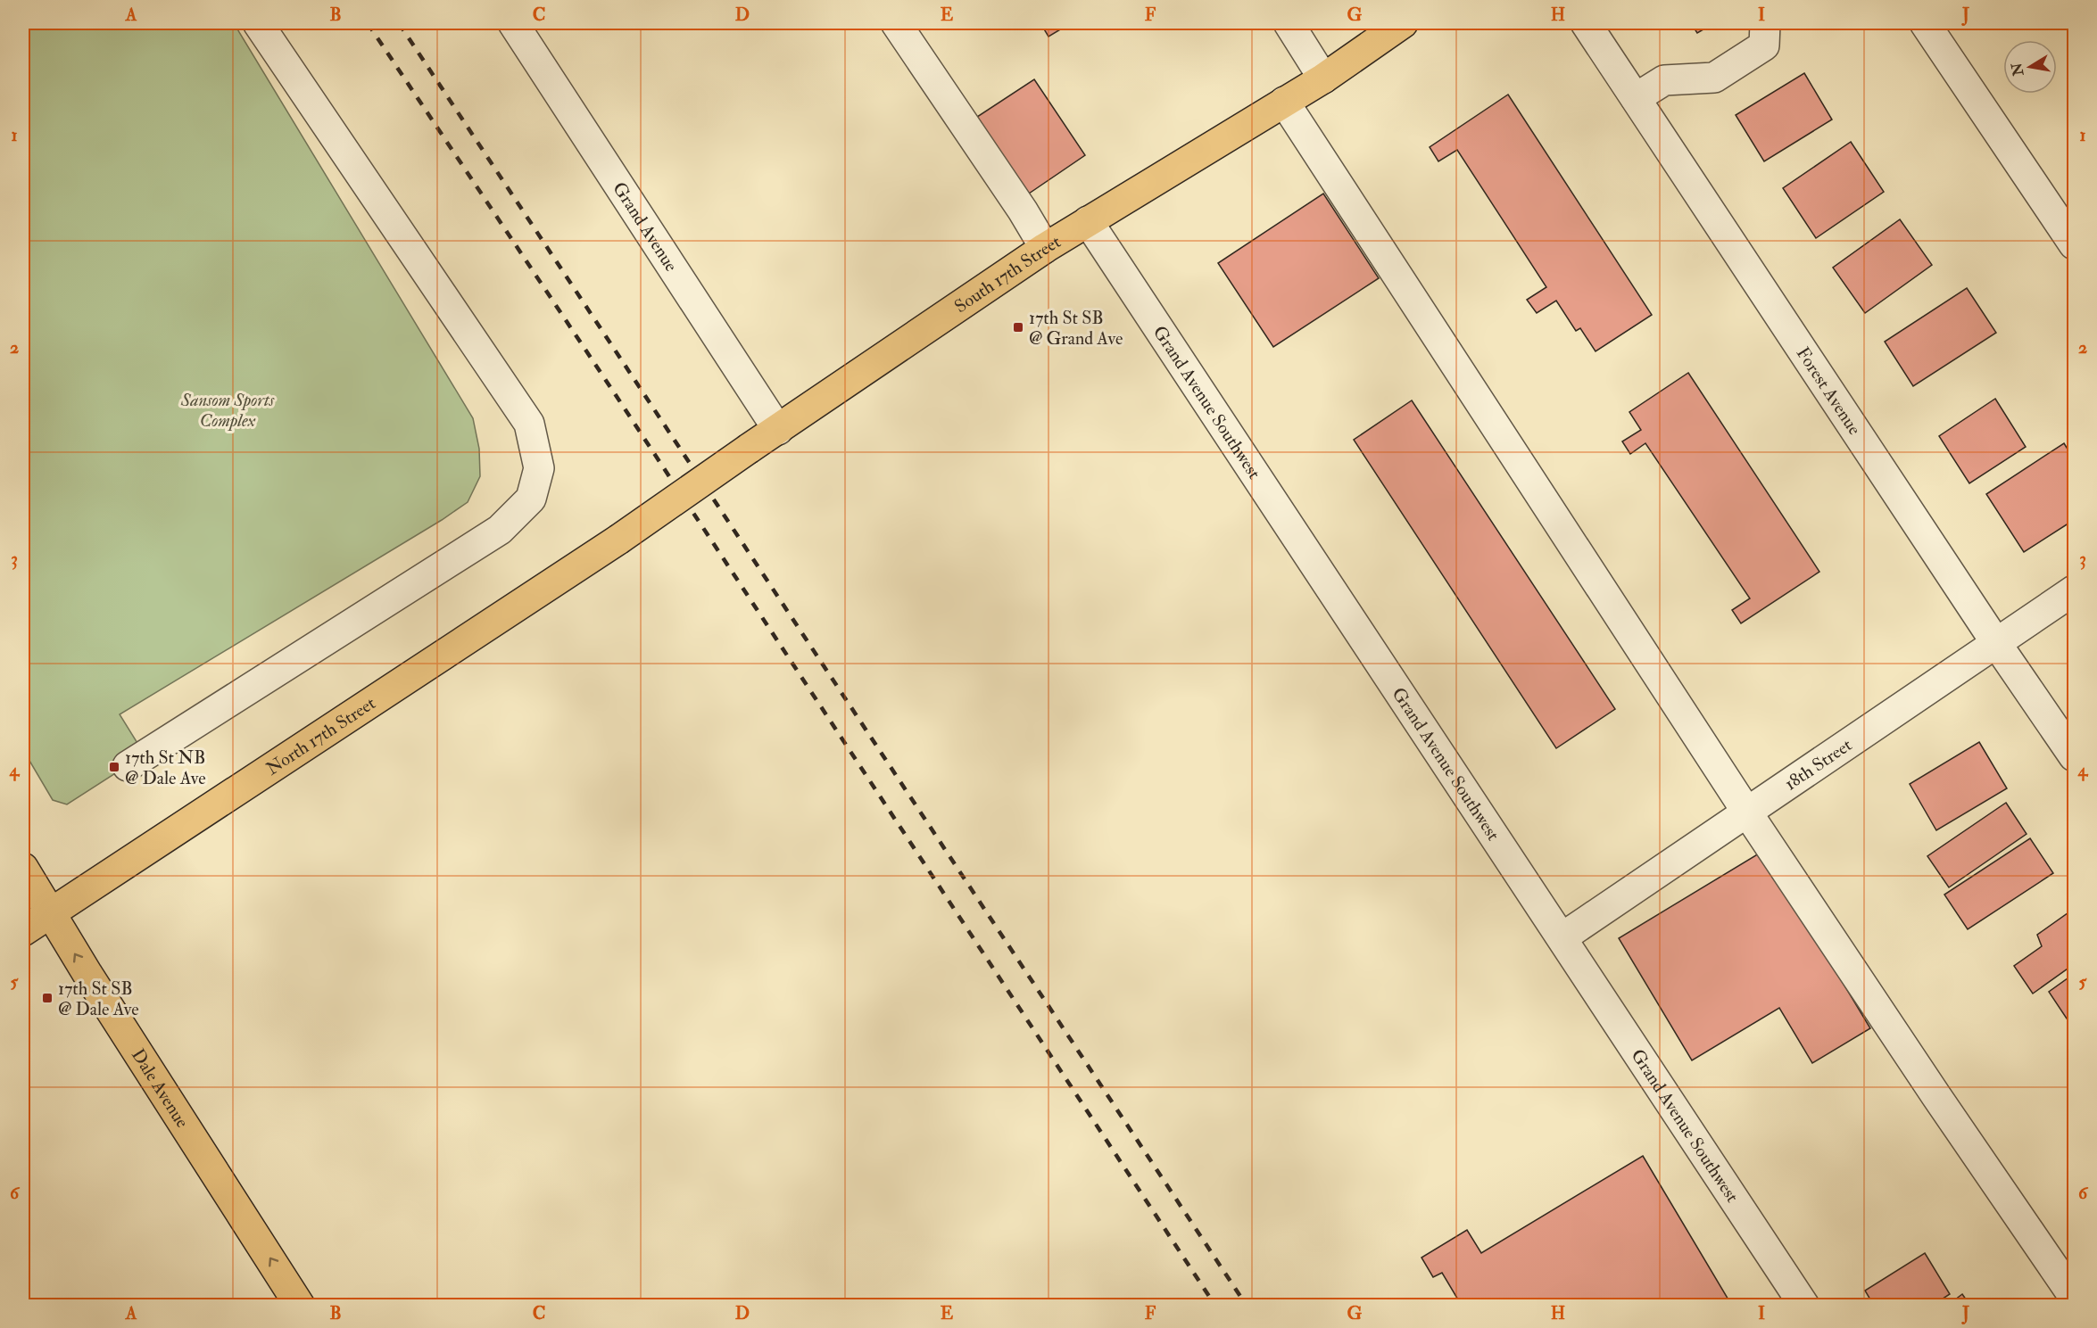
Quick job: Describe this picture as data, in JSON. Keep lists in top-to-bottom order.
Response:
{
  "streets": {
    "main road": ["South 17th Street", "North 17th Street", "Dale Avenue"],
    "street": [
      "Grand Avenue",
      "Forest Avenue",
      "Grand Avenue Southwest",
      "18th Street"
    ]
  },
  "crossings": [
    ["Grand Avenue", "South 17th Street"],
    ["South 17th Street", "Grand Avenue Southwest"],
    ["South 17th Street", "North 17th Street"],
    ["Forest Avenue", "18th Street"],
    ["Grand Avenue Southwest", "18th Street"],
    ["North 17th Street", "Dale Avenue"]
  ],
  "one_way": ["Dale Avenue"],
  "parks": ["Sansom Sports Complex"],
  "places": {
    "transit": ["17th St SB @ Grand Ave", "17th St NB @ Dale Ave", "17th St SB @ Dale Ave"]
  },
  "north": "left",
  "grid": {
    "columns": [
      "A",
      "B",
      "C",
      "D",
      "E",
      "F",
      "G",
      "H",
      "I",
      "J"
    ],
    "rows": [
      "1",
      "2",
      "3",
      "4",
      "5",
      "6"
    ]
  }
}
